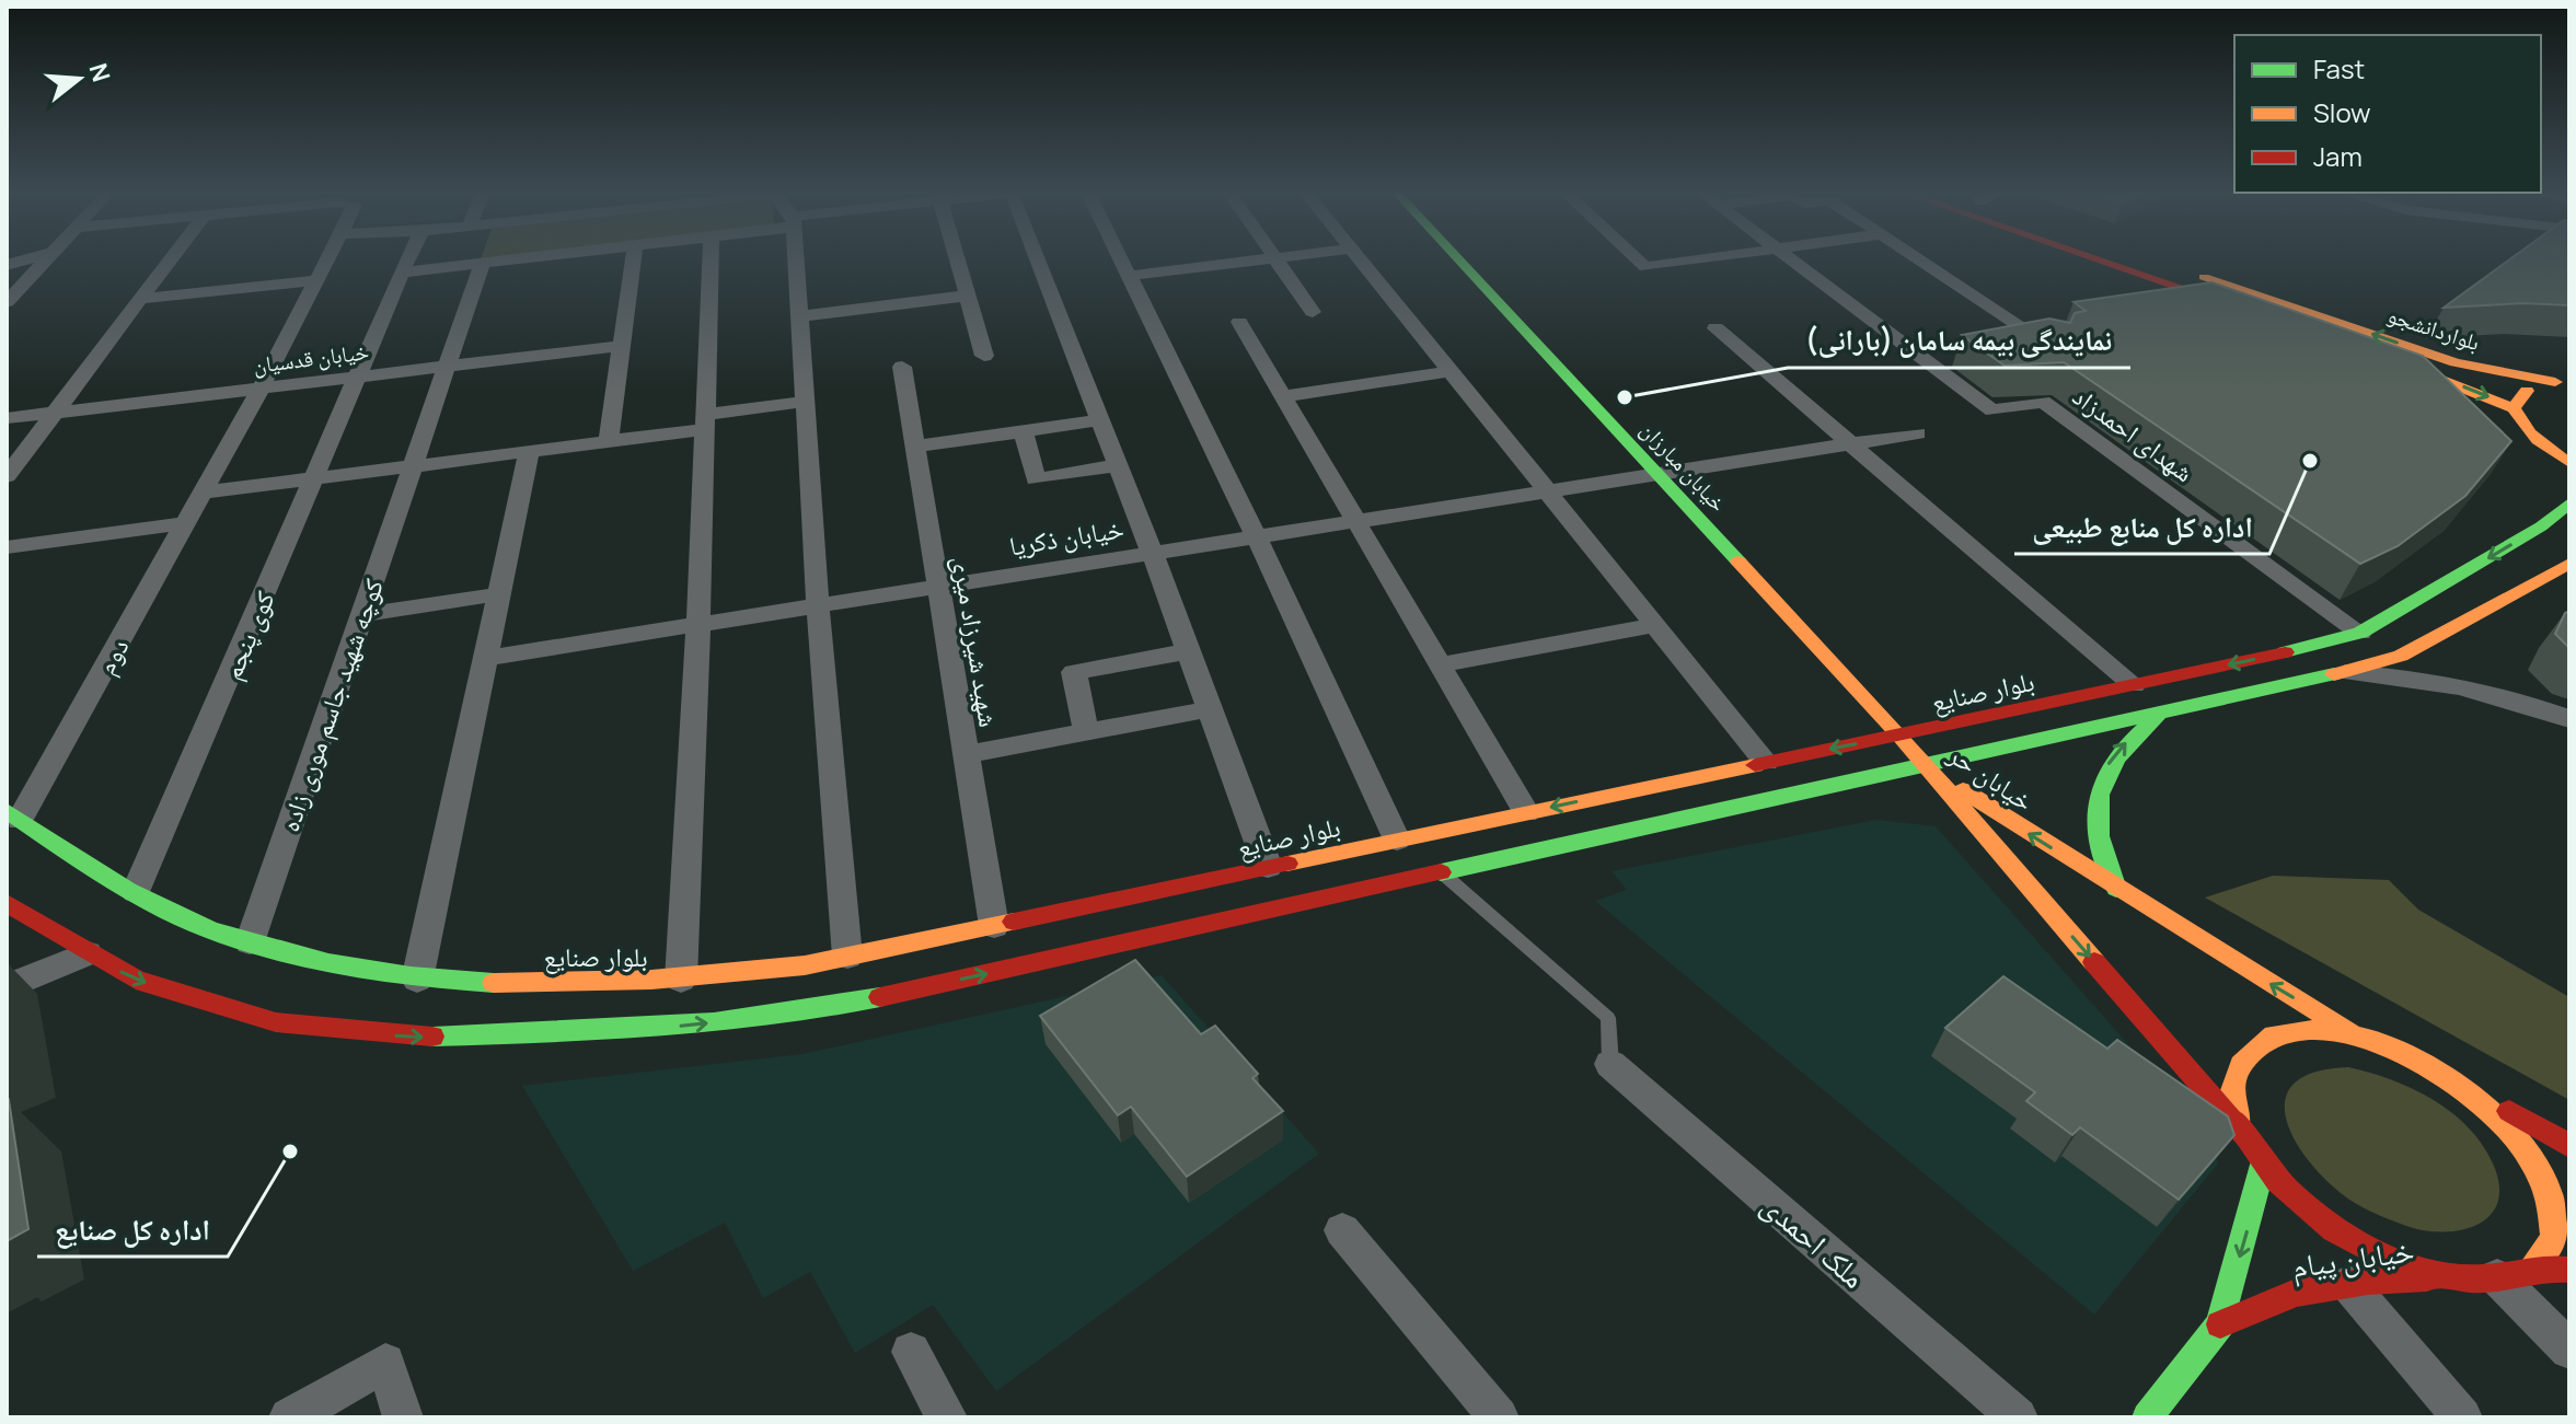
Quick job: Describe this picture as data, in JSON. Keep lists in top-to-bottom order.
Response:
{
  "streets": {
    "street": [
      "بلواردانشجو",
      "خیابان قدسیان",
      "شهدای احمدزاد",
      "خیابان مبارزان",
      "خیابان ذکریا",
      "کوی پنجم",
      "شهید شیرزاد میری",
      "دوم",
      "بلوار صنایع",
      "کوچه شهید جاسم موری زاده",
      "خیابان حر",
      "ملک احمدی",
      "خیابان پیام"
    ]
  },
  "crossings": [
    ["بلواردانشجو", "بلوار صنایع"],
    ["خیابان قدسیان", "کوی پنجم"],
    ["خیابان قدسیان", "دوم"],
    ["خیابان قدسیان", "کوچه شهید جاسم موری زاده"],
    ["شهدای احمدزاد", "بلوار صنایع"],
    ["خیابان مبارزان", "خیابان ذکریا"],
    ["خیابان مبارزان", "بلوار صنایع"],
    ["خیابان مبارزان", "خیابان حر"],
    ["خیابان ذکریا", "شهید شیرزاد میری"],
    ["کوی پنجم", "بلوار صنایع"],
    ["شهید شیرزاد میری", "بلوار صنایع"],
    ["دوم", "بلوار صنایع"],
    ["بلوار صنایع", "کوچه شهید جاسم موری زاده"],
    ["بلوار صنایع", "خیابان حر"]
  ],
  "places": ["نمایندگی بیمه سامان (بارانی)", "اداره کل منابع طبیعی", "اداره کل صنایع"],
  "legend": ["Fast", "Slow", "Jam"],
  "north": "right"
}
